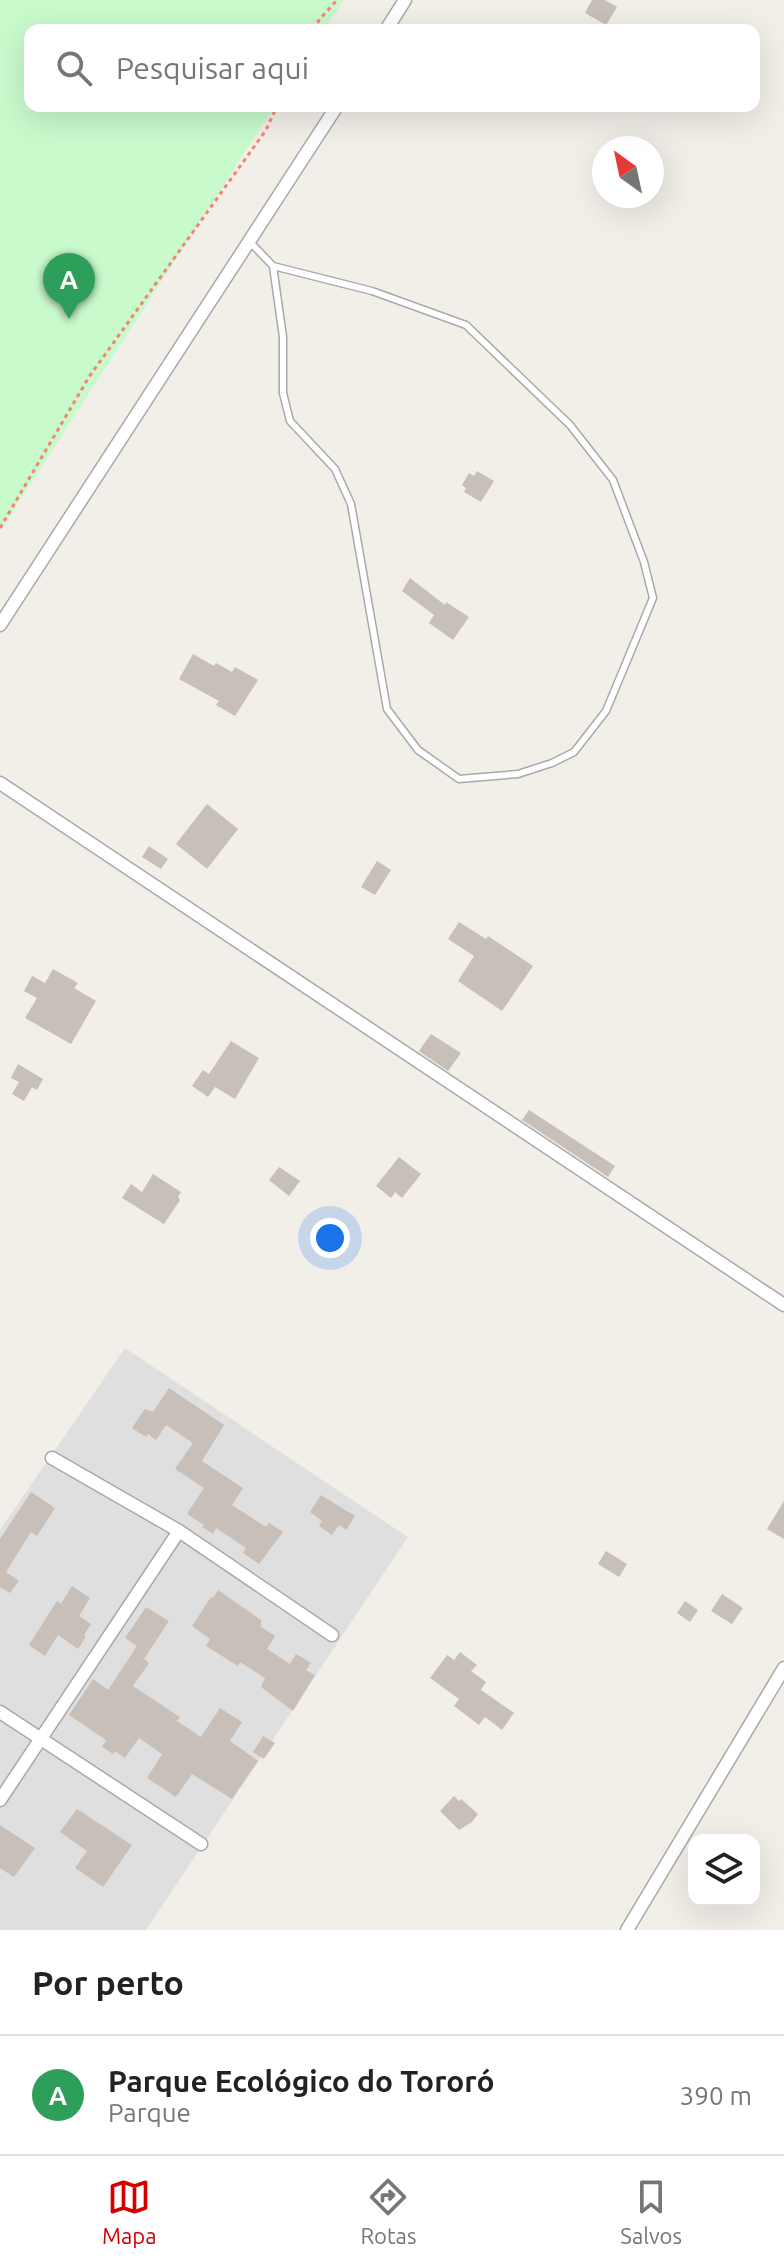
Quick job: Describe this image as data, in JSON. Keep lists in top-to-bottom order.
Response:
{
  "north": "top left",
  "page": {
    "search": "Pesquisar aqui",
    "pins": "A",
    "heading": "Por perto",
    "list": [
      {
        "mark": "A",
        "name": "Parque Ecológico do Tororó",
        "note": "Parque",
        "value": "390 m"
      }
    ],
    "nav": ["Mapa", "Rotas", "Salvos"]
  }
}
